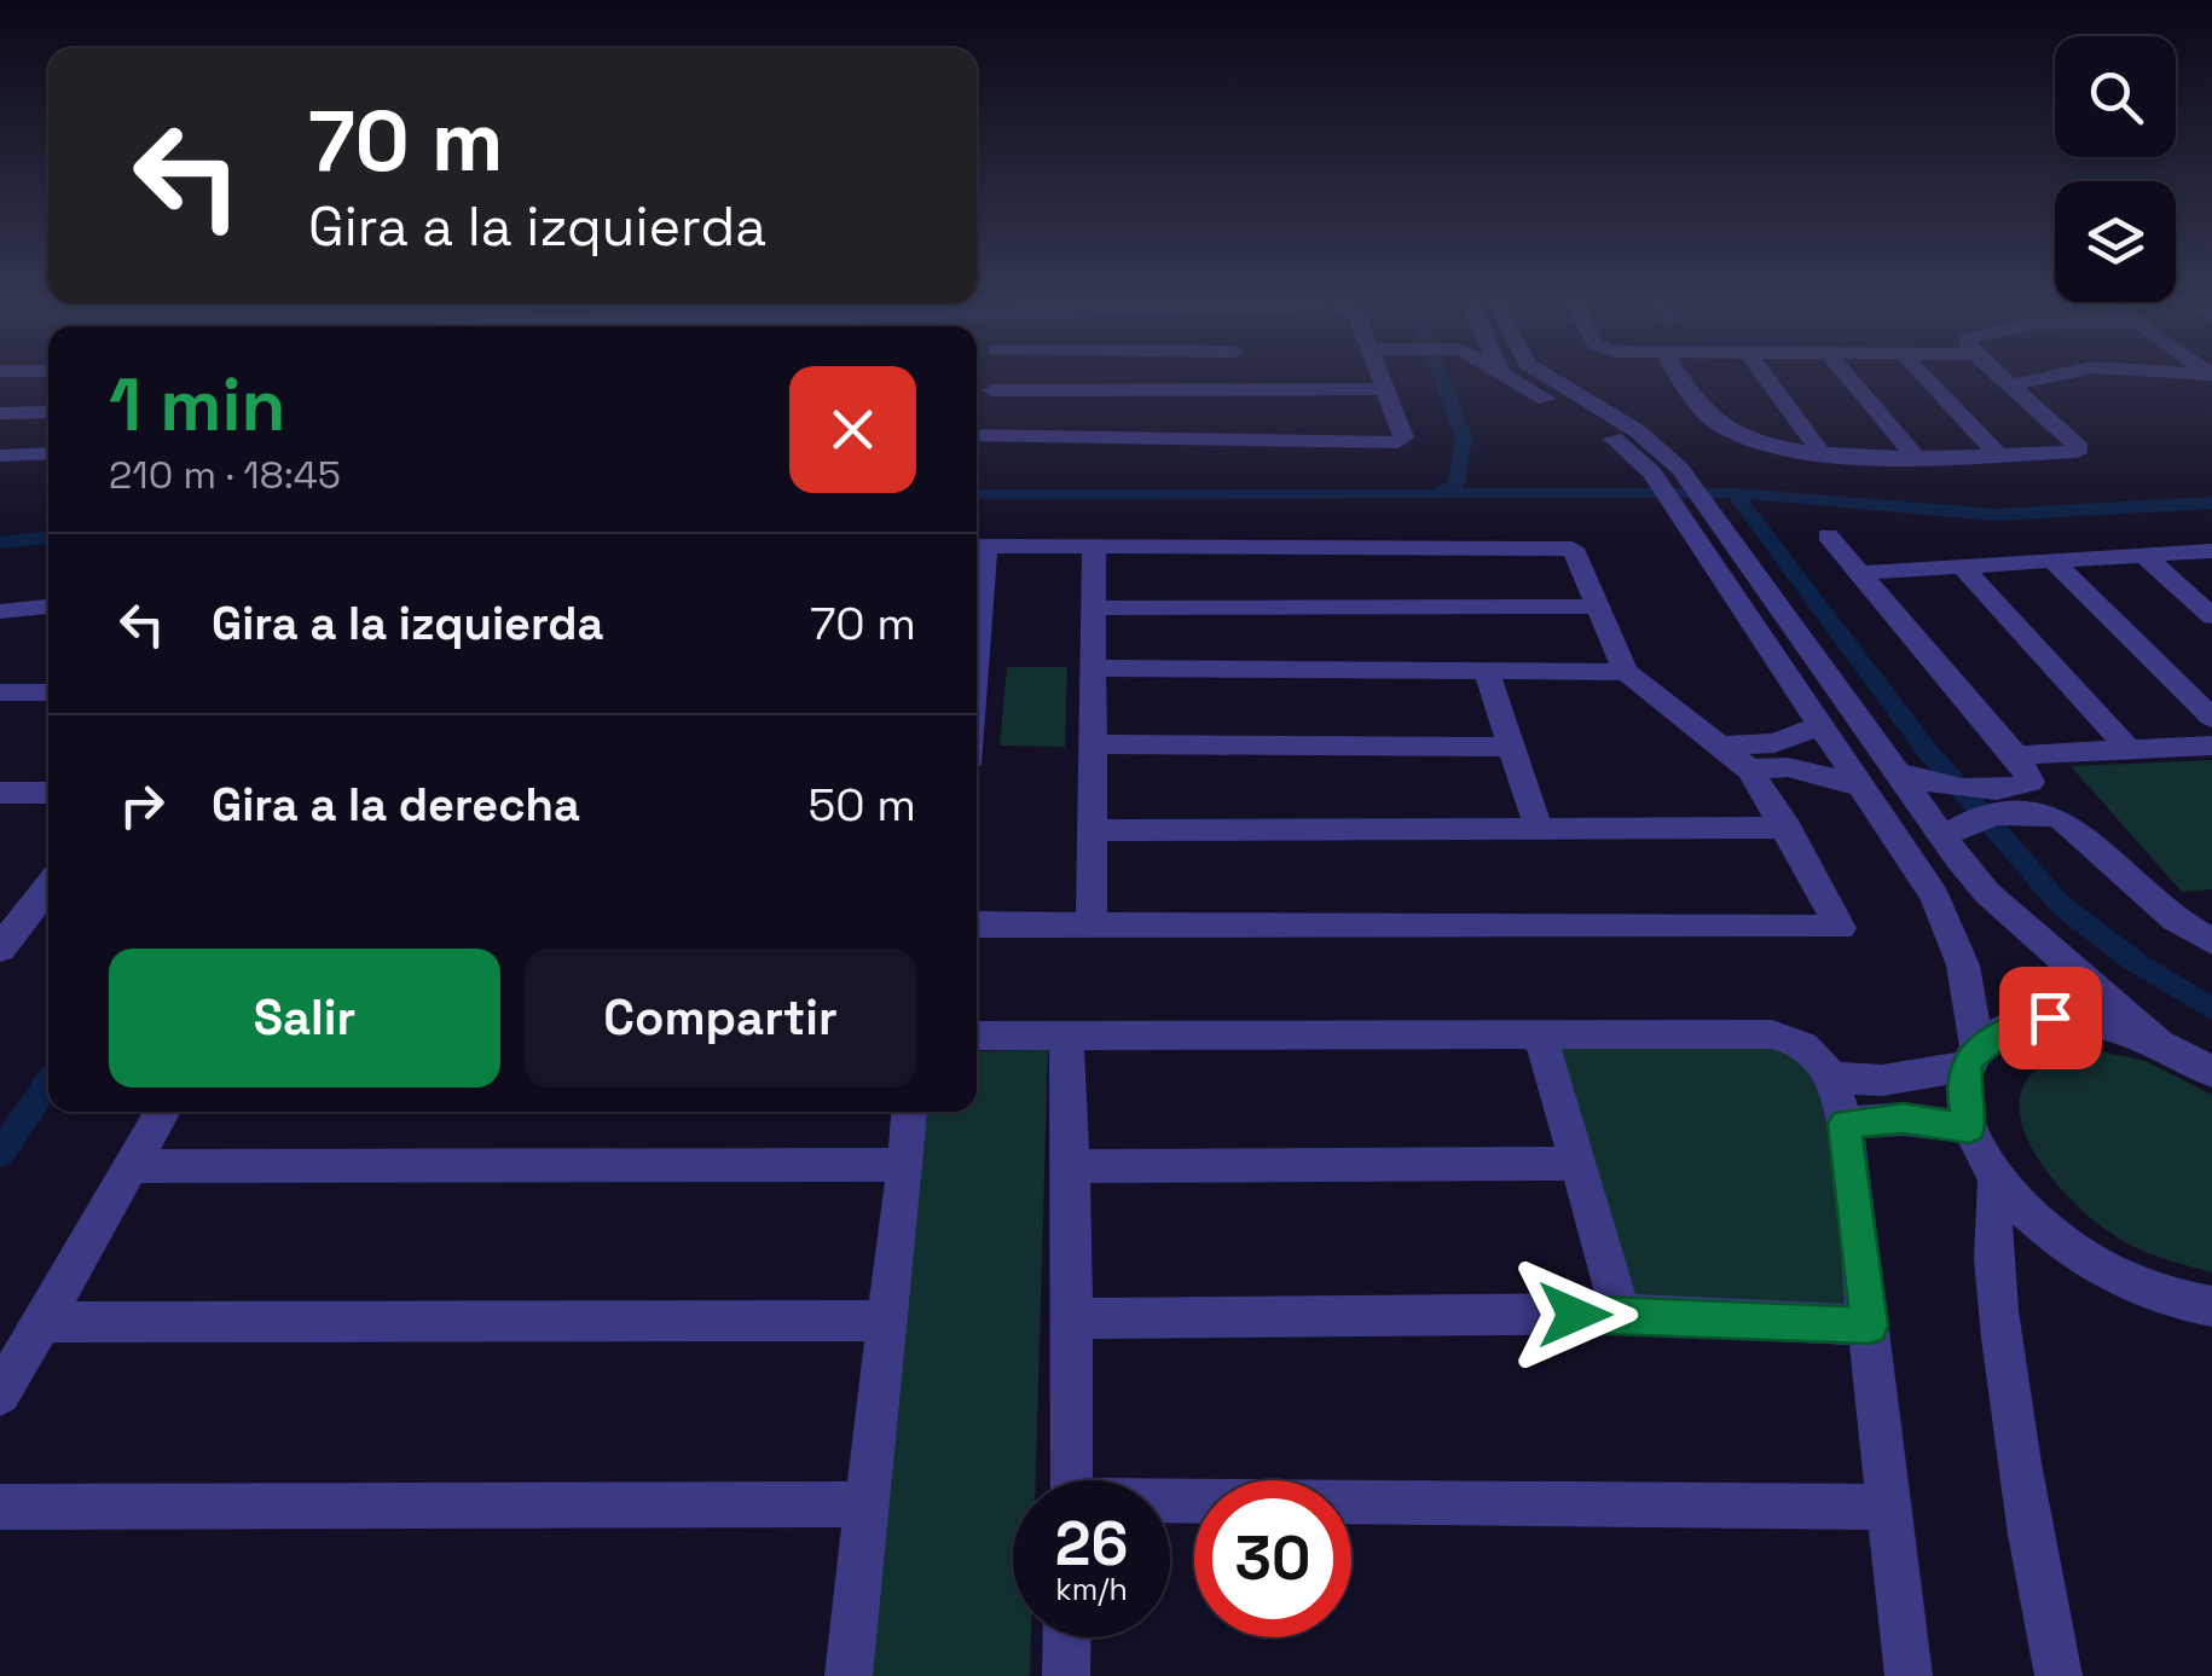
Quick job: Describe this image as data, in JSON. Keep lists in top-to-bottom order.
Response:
{
  "page": {
    "turn": ["70 m", "Gira a la izquierda"],
    "heading": ["1 min", "210 m · 18:45"],
    "list": [
      {
        "name": "Gira a la izquierda",
        "value": "70 m"
      },
      {
        "name": "Gira a la derecha",
        "value": "50 m"
      }
    ],
    "buttons": ["Salir", "Compartir"],
    "speed": "26 km/h",
    "limit": "30"
  }
}
